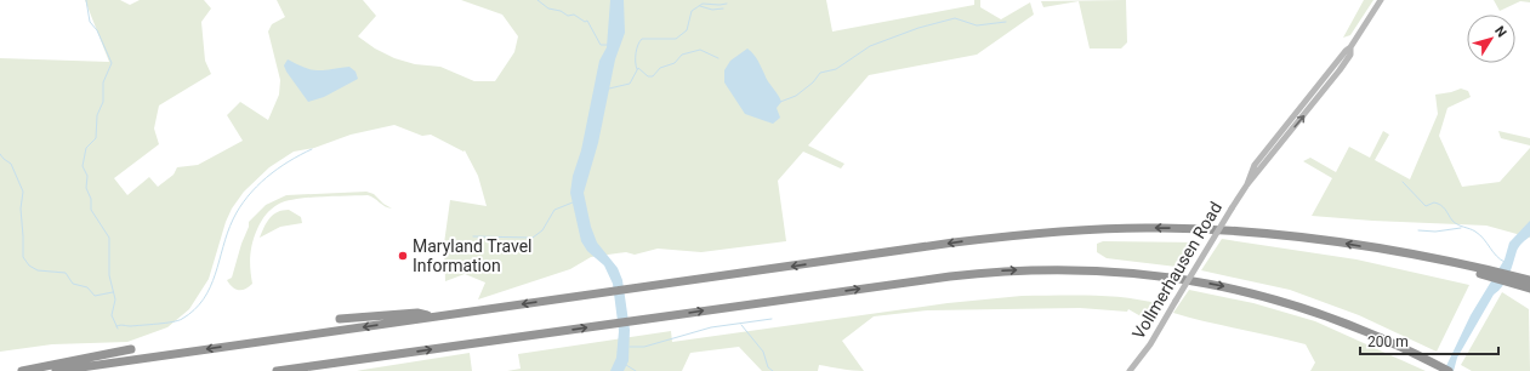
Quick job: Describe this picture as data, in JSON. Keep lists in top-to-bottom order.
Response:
{
  "streets": {
    "street": ["Vollmerhausen Road"]
  },
  "places": ["Maryland Travel Information"],
  "scale_bar": "200 m",
  "north": "top right"
}
